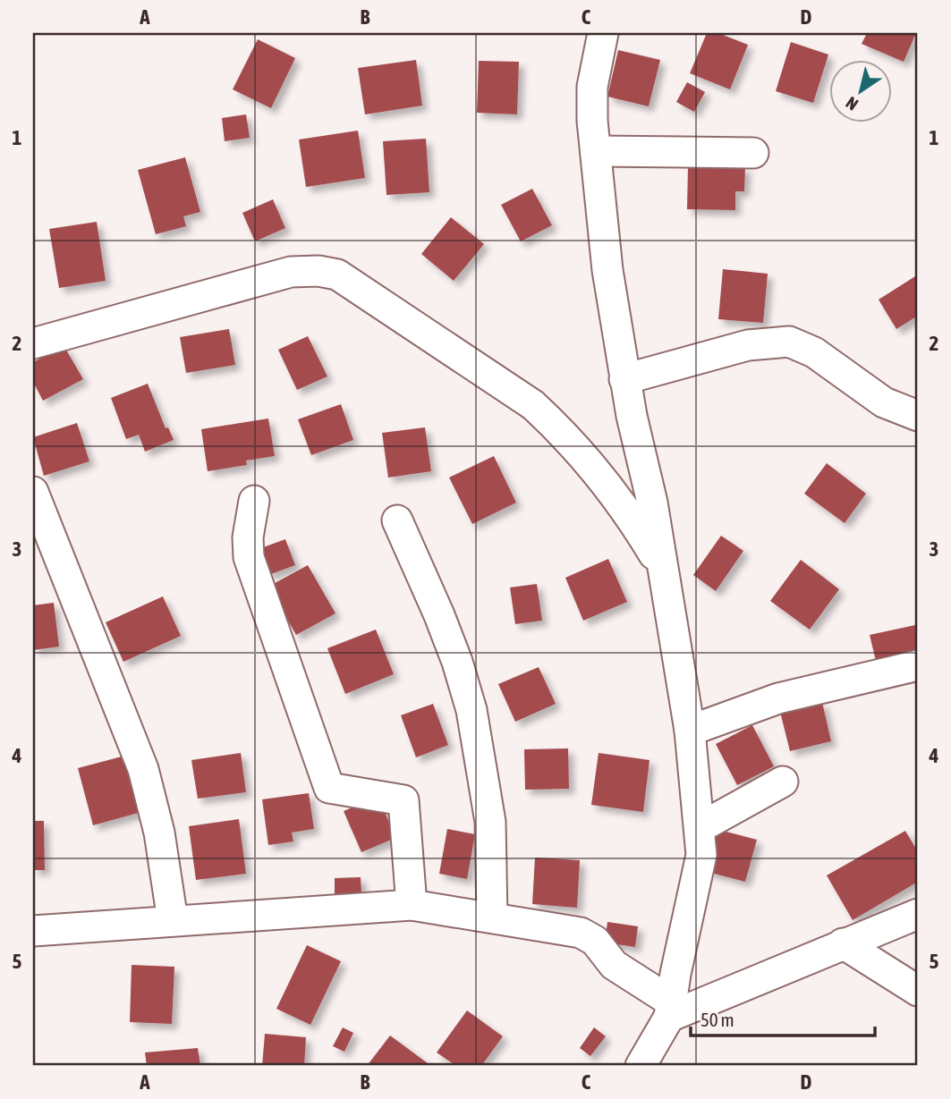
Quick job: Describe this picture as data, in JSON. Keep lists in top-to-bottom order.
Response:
{
  "scale_bar": "50 m",
  "north": "bottom left",
  "grid": {
    "columns": [
      "A",
      "B",
      "C",
      "D"
    ],
    "rows": [
      "1",
      "2",
      "3",
      "4",
      "5"
    ]
  }
}
